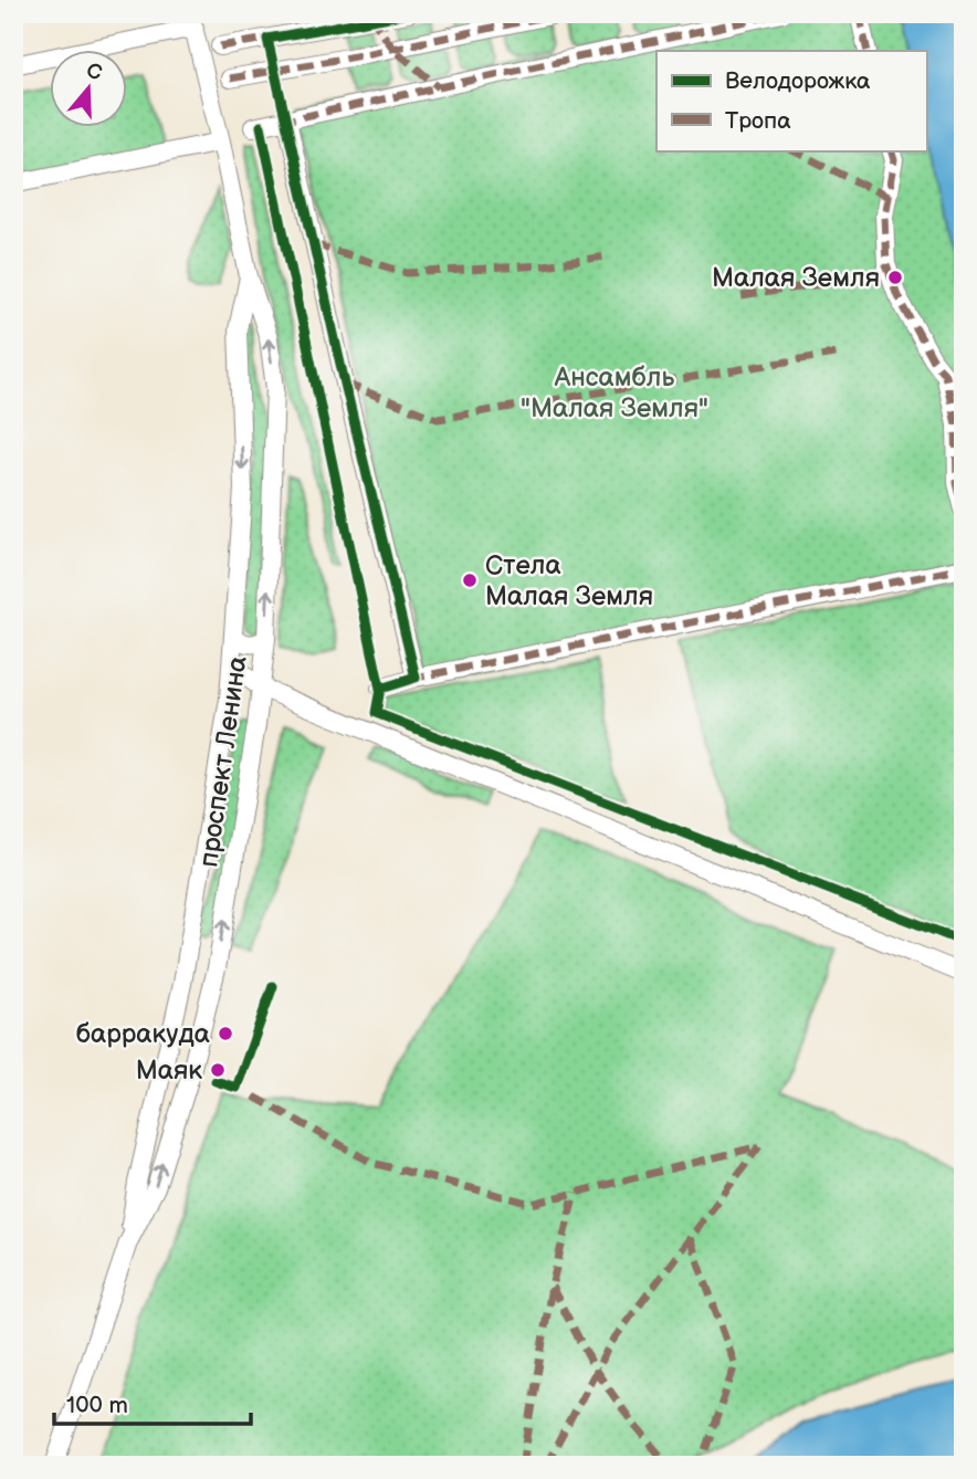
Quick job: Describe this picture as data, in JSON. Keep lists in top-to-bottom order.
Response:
{
  "streets": {
    "street": ["проспект Ленина"]
  },
  "parks": ["Ансамбль \"Малая Земля\""],
  "places": [
    "Малая Земля",
    "Стела Малая Земля",
    "барракуда",
    "Маяк"
  ],
  "legend": ["Велодорожка", "Тропа"],
  "scale_bar": "100 m",
  "north": "top"
}
